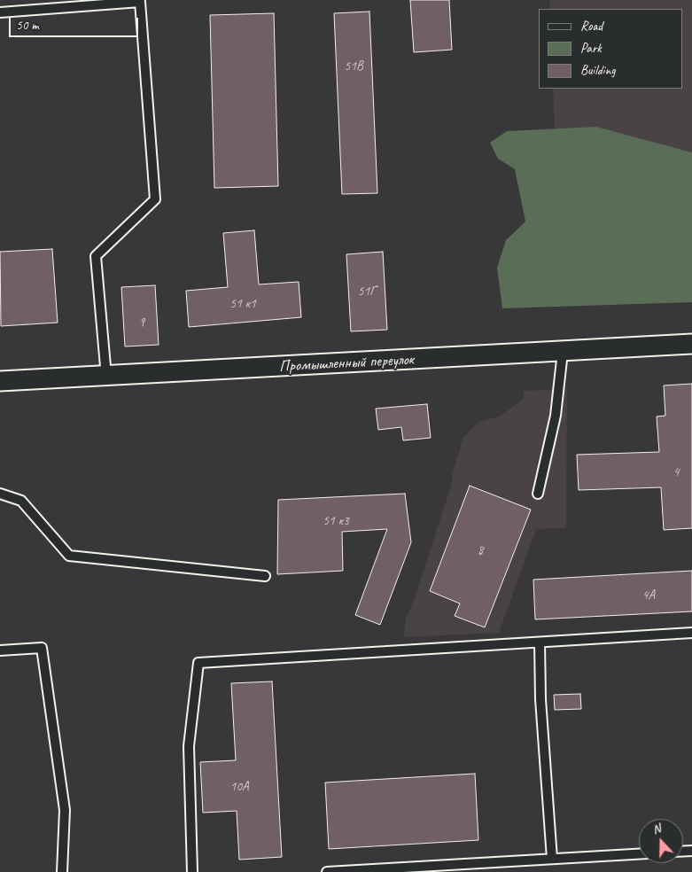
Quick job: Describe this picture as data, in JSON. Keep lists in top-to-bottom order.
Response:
{
  "streets": {
    "street": ["Промышленный переулок"]
  },
  "house_numbers": [
    "51В",
    "51Г",
    "51 к1",
    "9",
    "4",
    "51 к3",
    "8",
    "4А",
    "10А"
  ],
  "legend": ["Road", "Park", "Building"],
  "scale_bar": "50 m",
  "north": "top"
}
